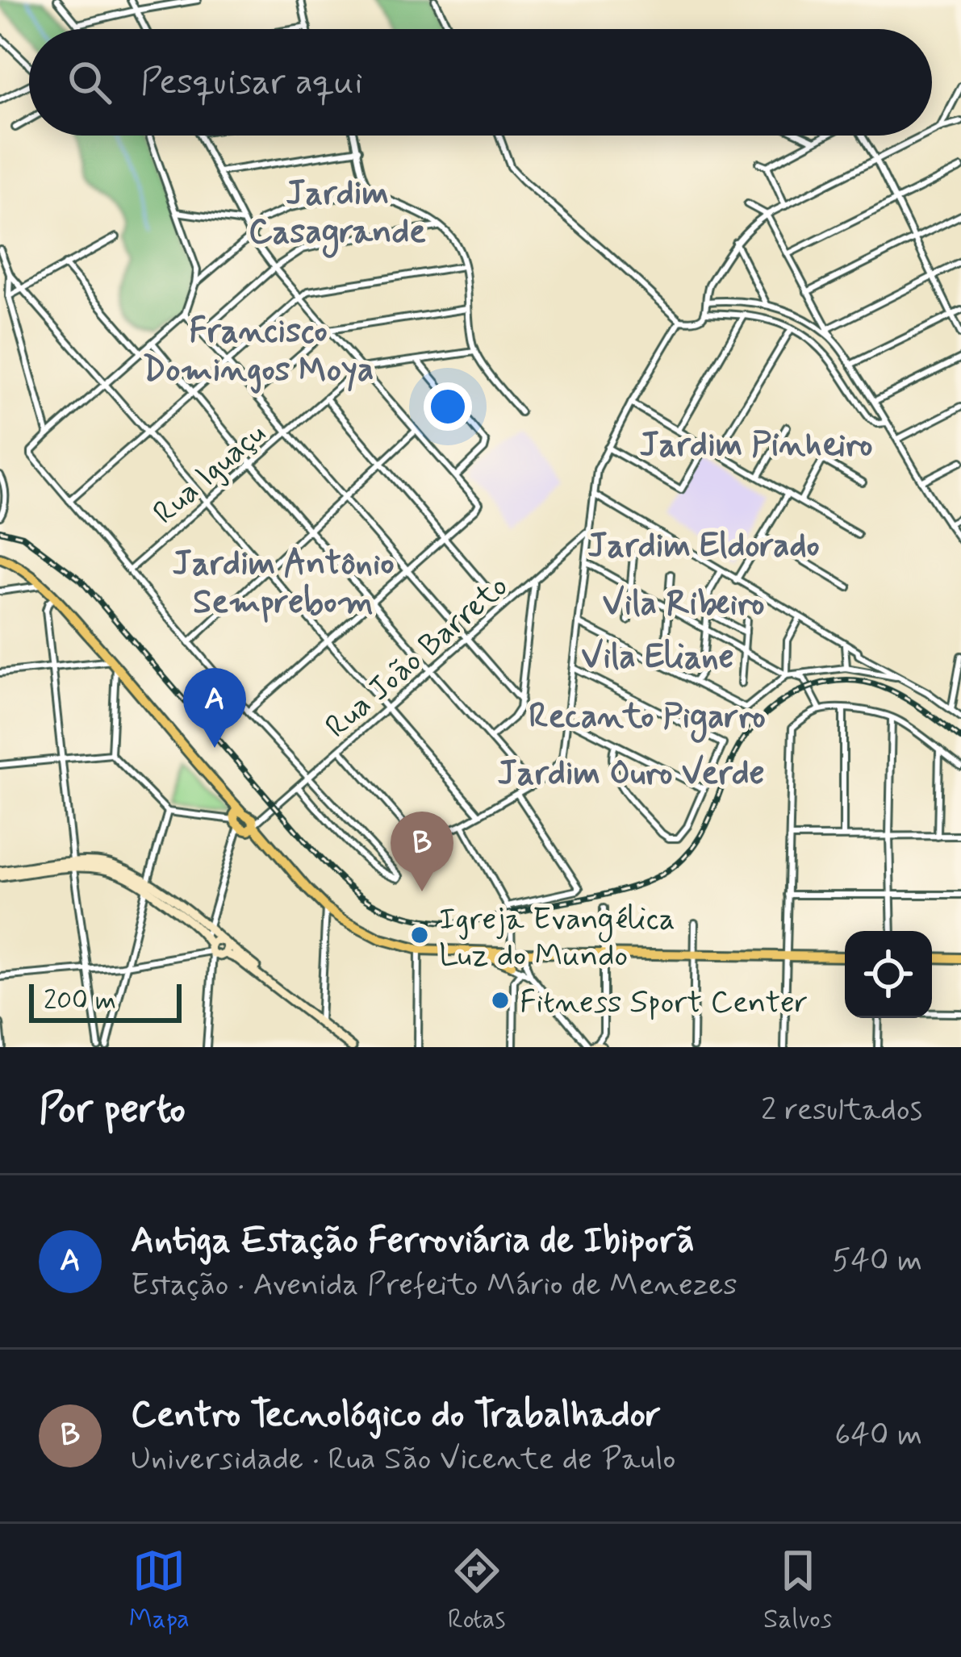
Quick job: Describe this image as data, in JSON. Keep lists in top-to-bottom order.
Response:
{
  "streets": {
    "street": ["Rua Iguaçu", "Rua João Barreto"]
  },
  "districts": [
    "Jardim Casagrande",
    "Francisco Domingos Moya",
    "Jardim Pinheiro",
    "Jardim Eldorado",
    "Jardim Antônio Semprebom",
    "Vila Ribeiro",
    "Vila Eliane",
    "Recanto Pigarro",
    "Jardim Ouro Verde"
  ],
  "places": ["Igreja Evangélica Luz do Mundo", "Fitness Sport Center"],
  "scale_bar": "200 m",
  "page": {
    "search": "Pesquisar aqui",
    "pins": ["A", "B"],
    "scale": "200 m",
    "heading": ["Por perto", "2 resultados"],
    "list": [
      {
        "mark": "A",
        "name": "Antiga Estação Ferroviária de Ibiporã",
        "note": "Estação · Avenida Prefeito Mário de Menezes",
        "value": "540 m"
      },
      {
        "mark": "B",
        "name": "Centro Tecnológico do Trabalhador",
        "note": "Universidade · Rua São Vicente de Paulo",
        "value": "640 m"
      }
    ],
    "nav": ["Mapa", "Rotas", "Salvos"]
  }
}
